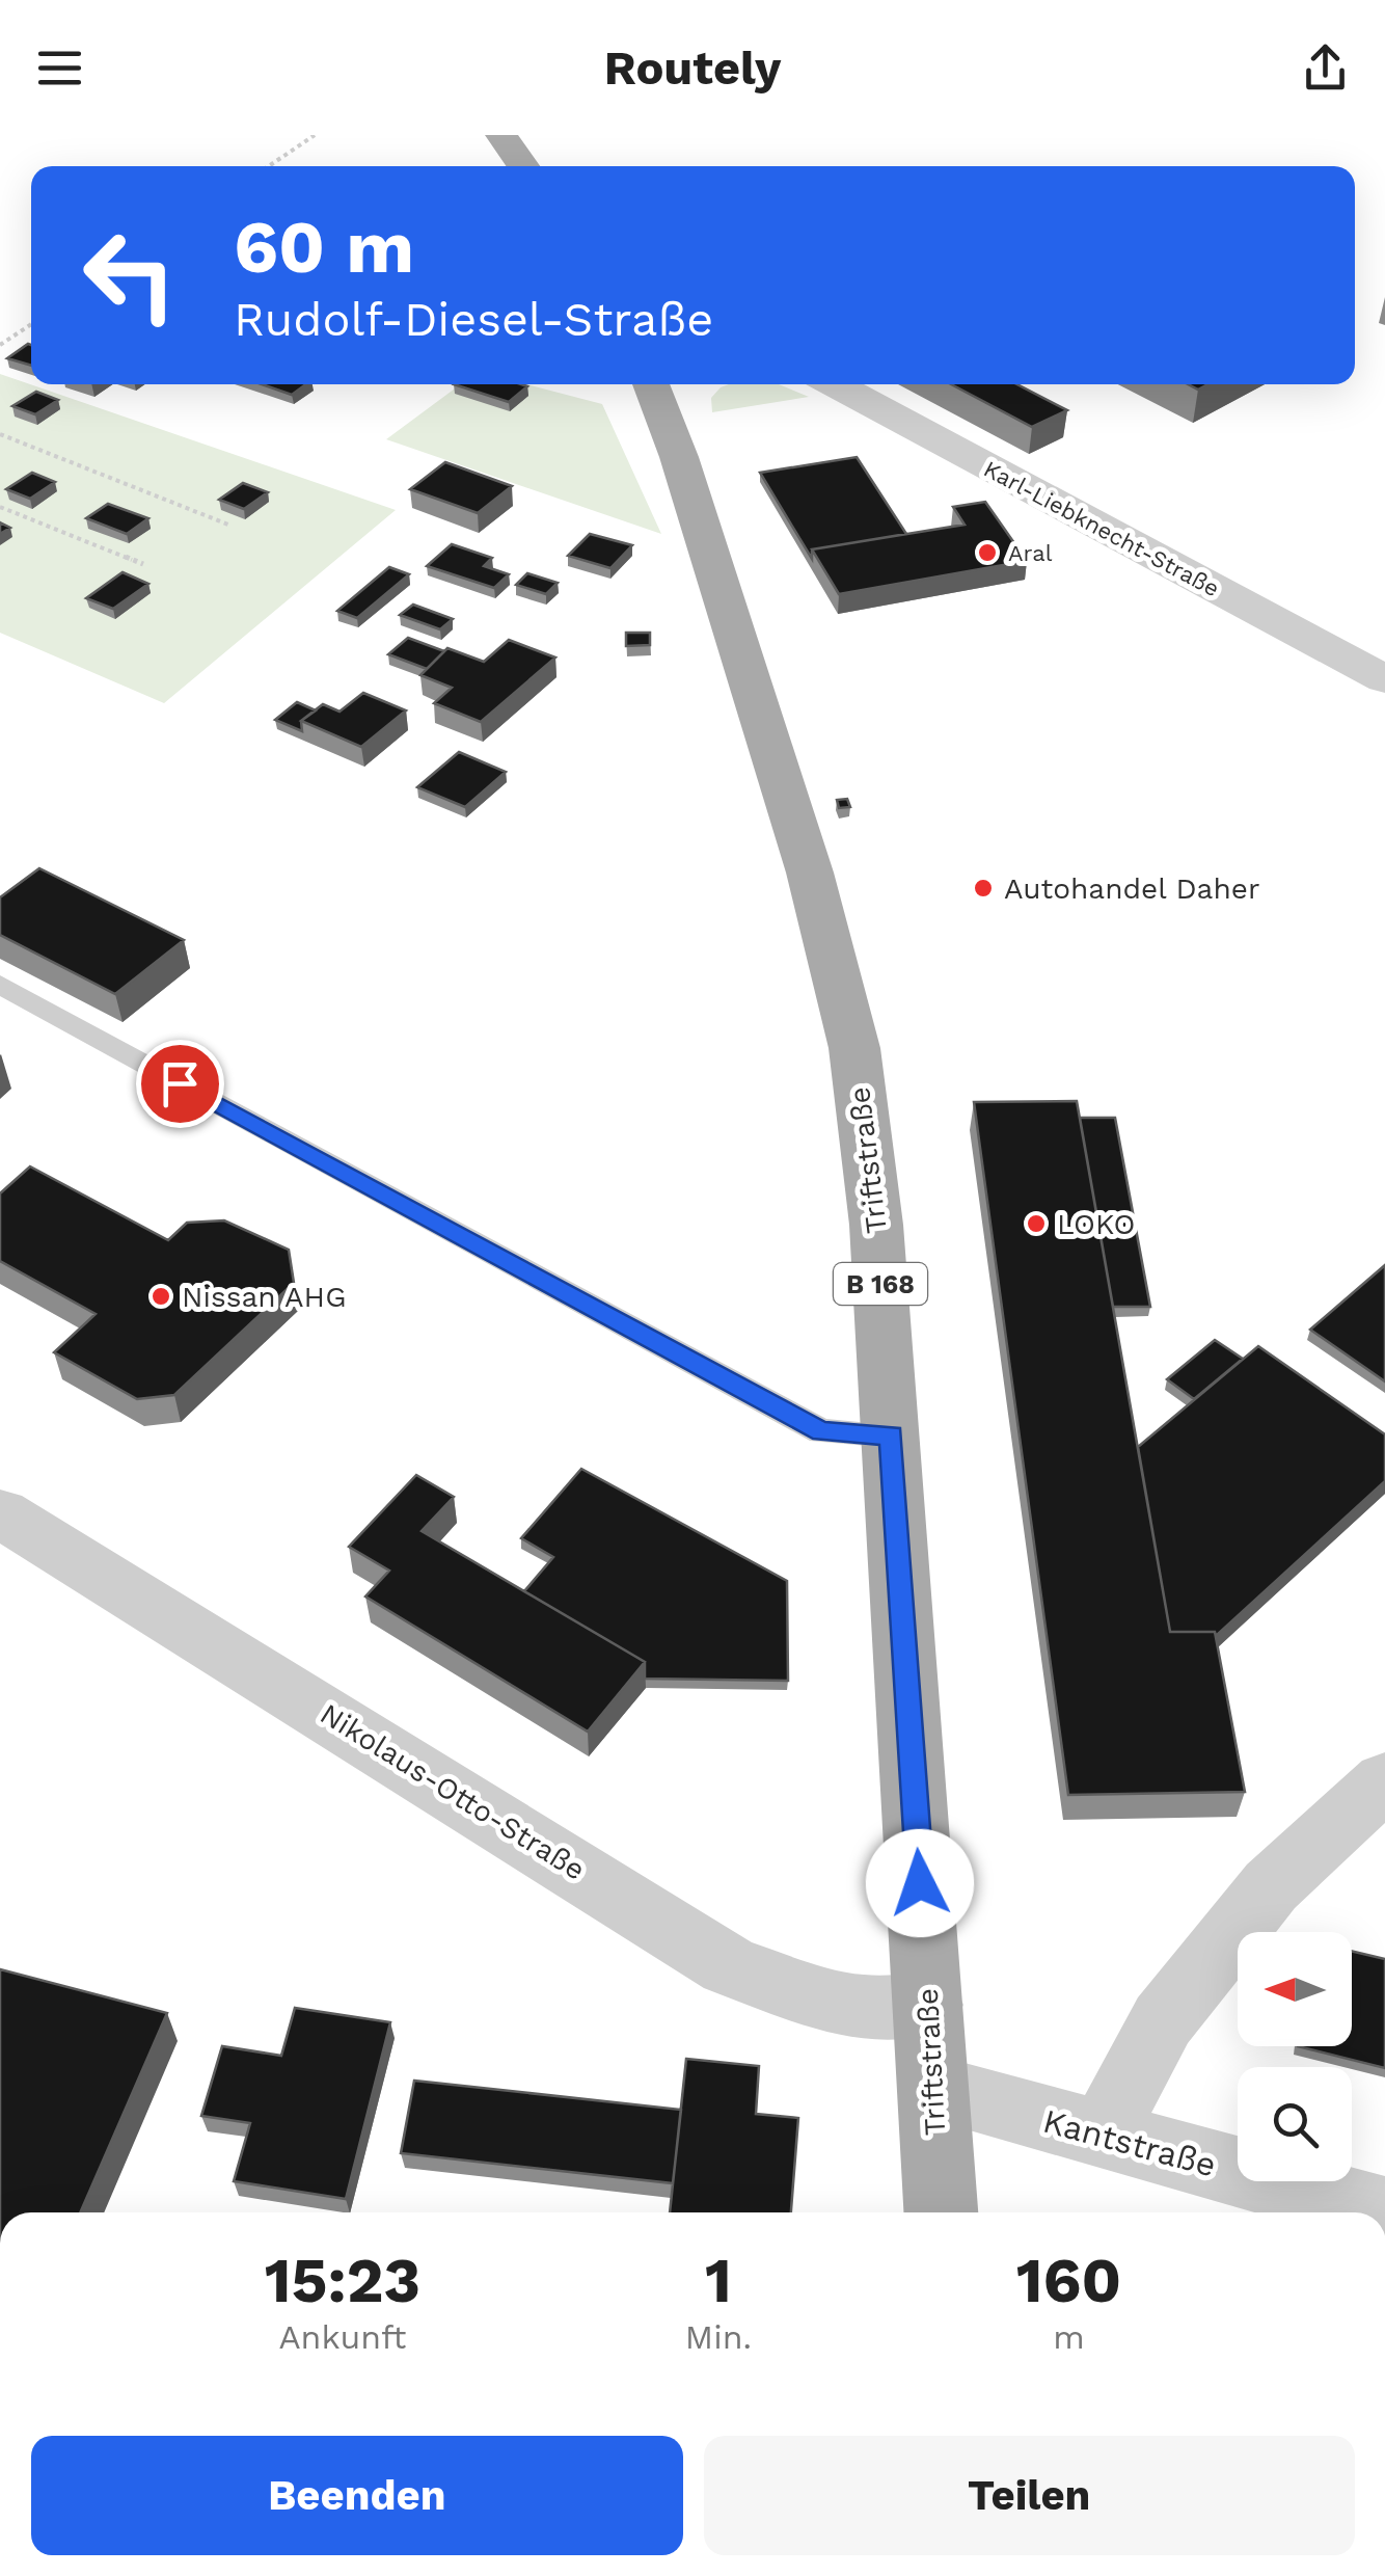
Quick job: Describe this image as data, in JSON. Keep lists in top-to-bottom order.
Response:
{
  "streets": {
    "main road": ["Triftstraße", "B 168"],
    "street": ["Karl-Liebknecht-Straße", "Nikolaus-Otto-Straße", "Kantstraße"]
  },
  "crossings": [
    ["Triftstraße", "Nikolaus-Otto-Straße"],
    ["Triftstraße", "Kantstraße"]
  ],
  "places": [
    "Aral",
    "Autohandel Daher",
    "LOKO",
    "Nissan AHG"
  ],
  "north": "left",
  "page": {
    "header": "Routely",
    "turn": ["60 m", "Rudolf-Diesel-Straße"],
    "eta": [
      "15:23",
      "Ankunft",
      "1",
      "Min.",
      "160",
      "m"
    ],
    "buttons": ["Beenden", "Teilen"]
  }
}
